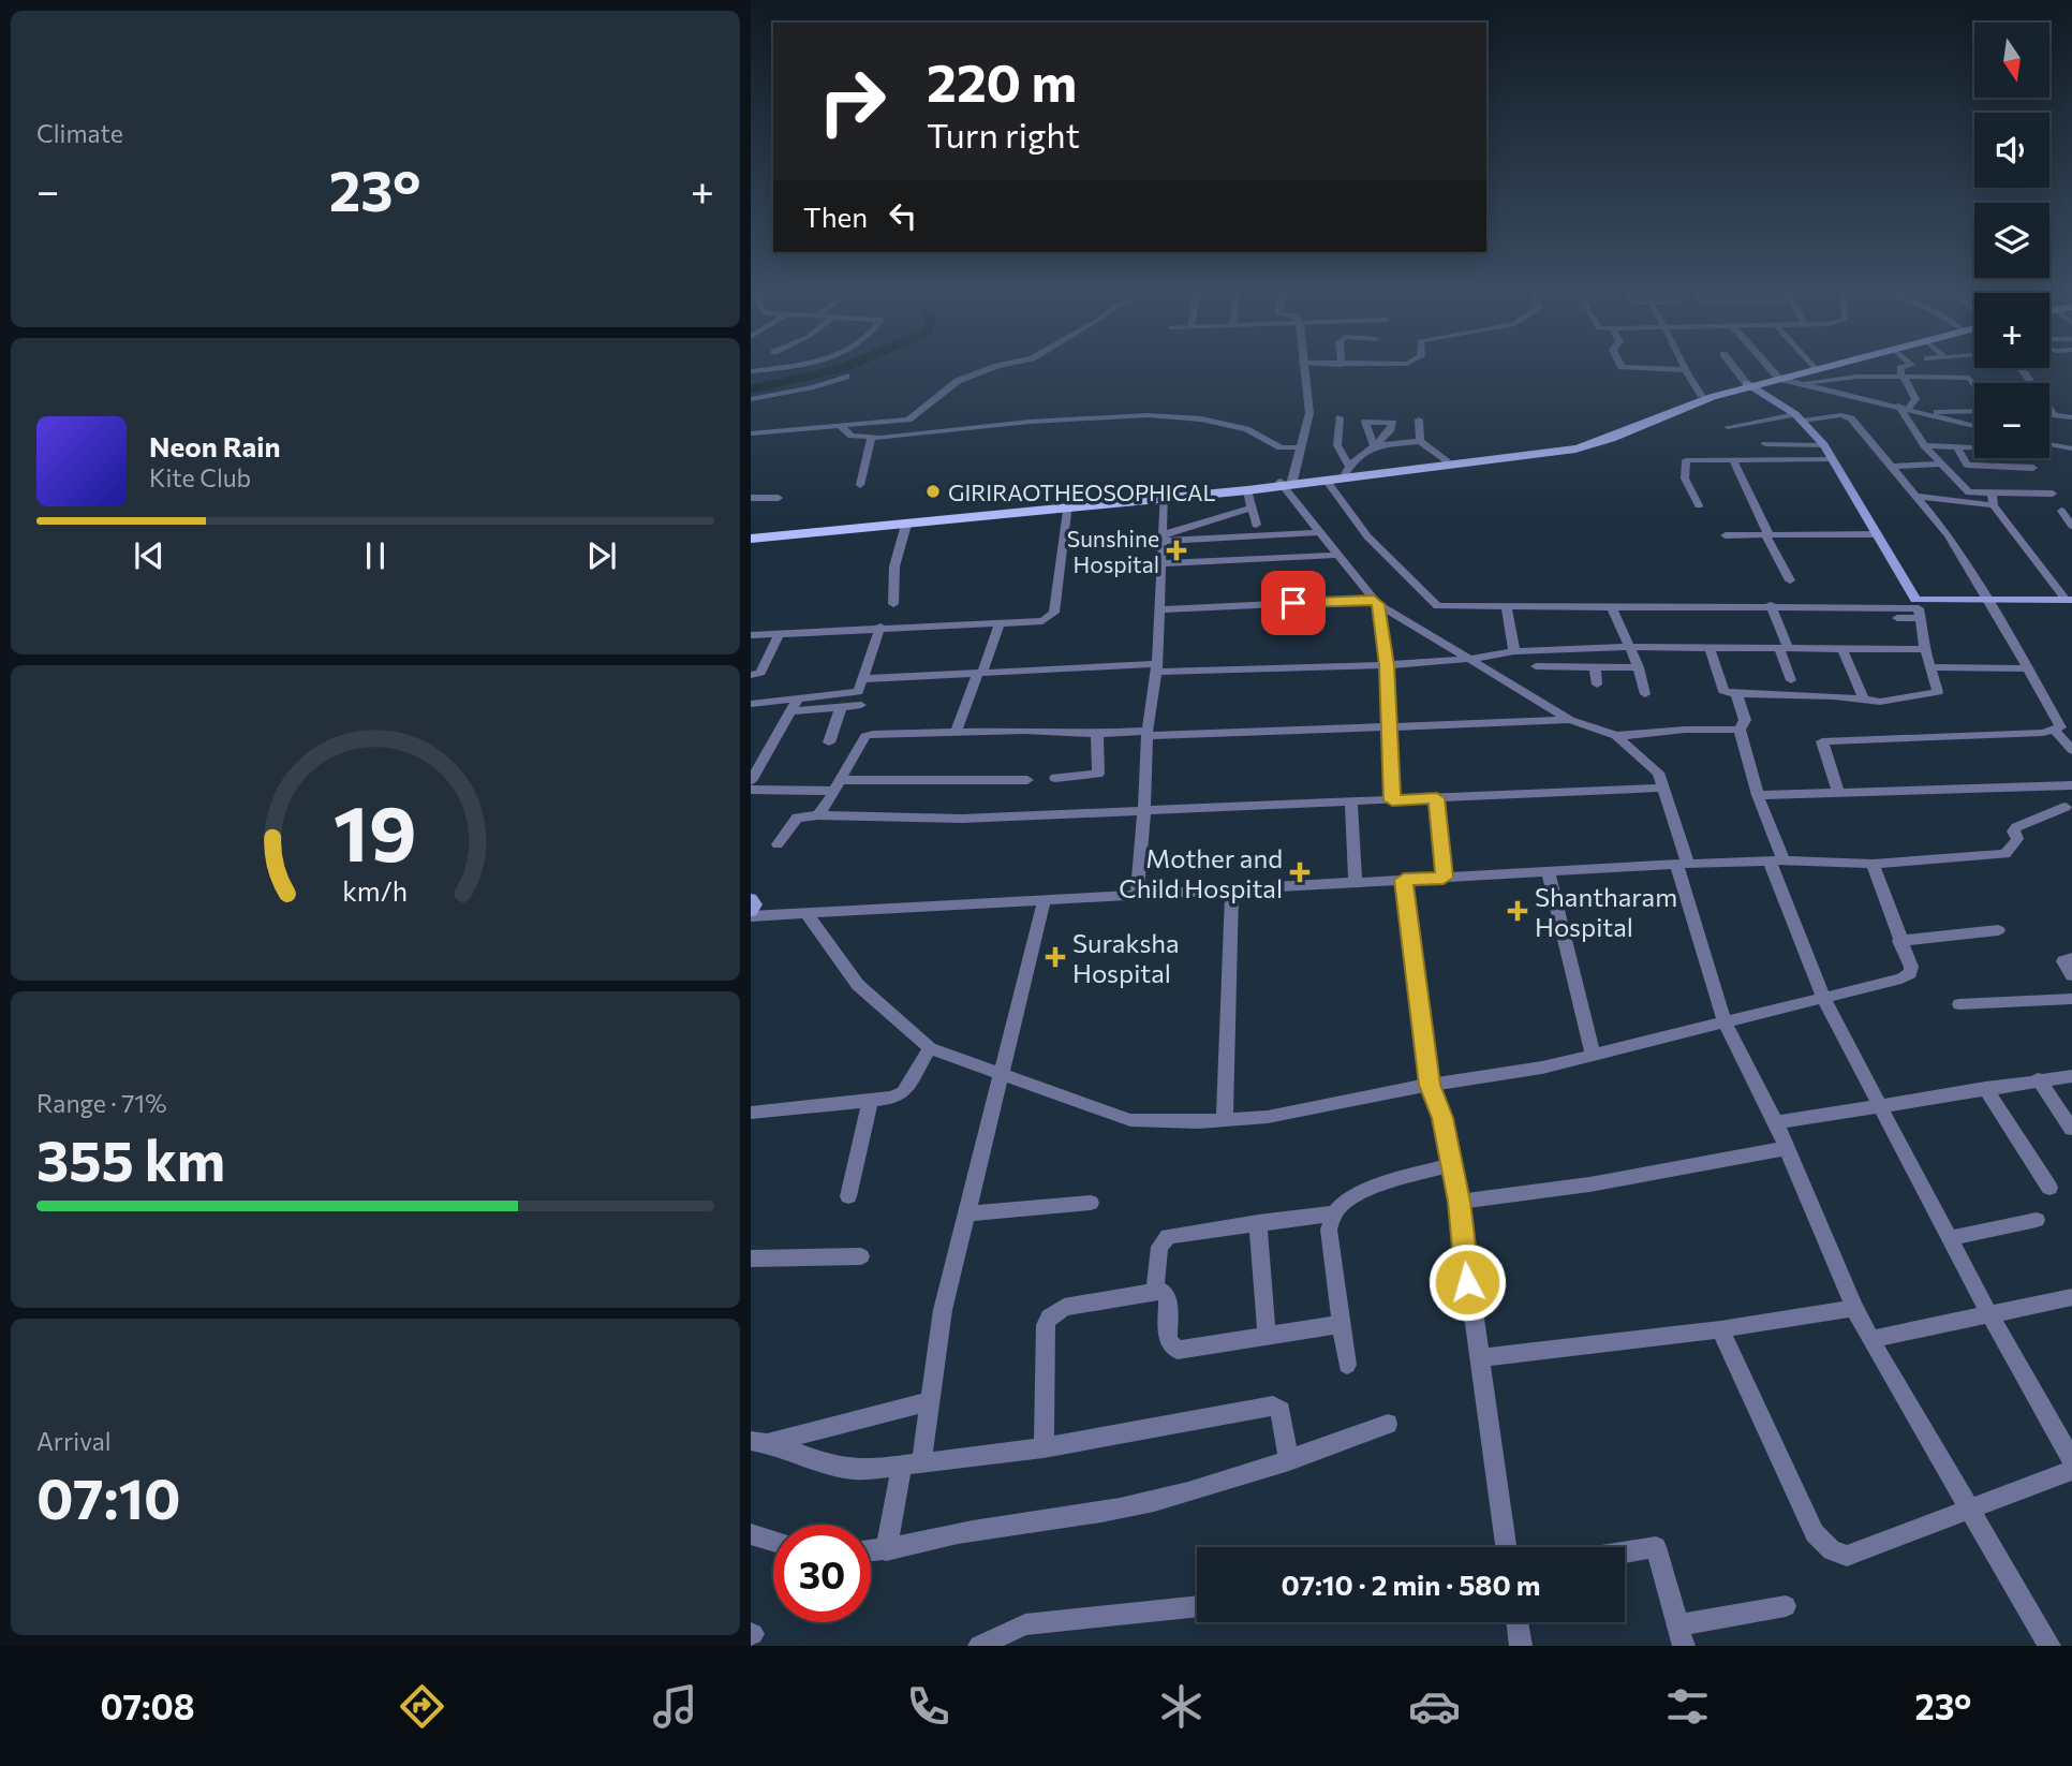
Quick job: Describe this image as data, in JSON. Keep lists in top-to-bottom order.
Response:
{
  "places": {
    "other": ["GIRIRAOTHEOSOPHICAL"],
    "health": [
      "Sunshine Hospital",
      "Mother and Child Hospital",
      "Shantharam Hospital",
      "Suraksha Hospital"
    ]
  },
  "north": "bottom",
  "page": {
    "tile": [
      "Climate",
      ["Range · 71%", "355 km"],
      ["Arrival", "07:10"]
    ],
    "map_buttons": ["+", "−"],
    "turn": ["220 m", "Turn right"],
    "heat": ["−", "23°", "+"],
    "then": "Then",
    "song": ["Neon Rain", "Kite Club"],
    "limit": "30",
    "trip": "07:10 · 2 min · 580 m",
    "tabs": ["07:08", "23°"],
    "gauge": ["19", "km/h"]
  }
}
